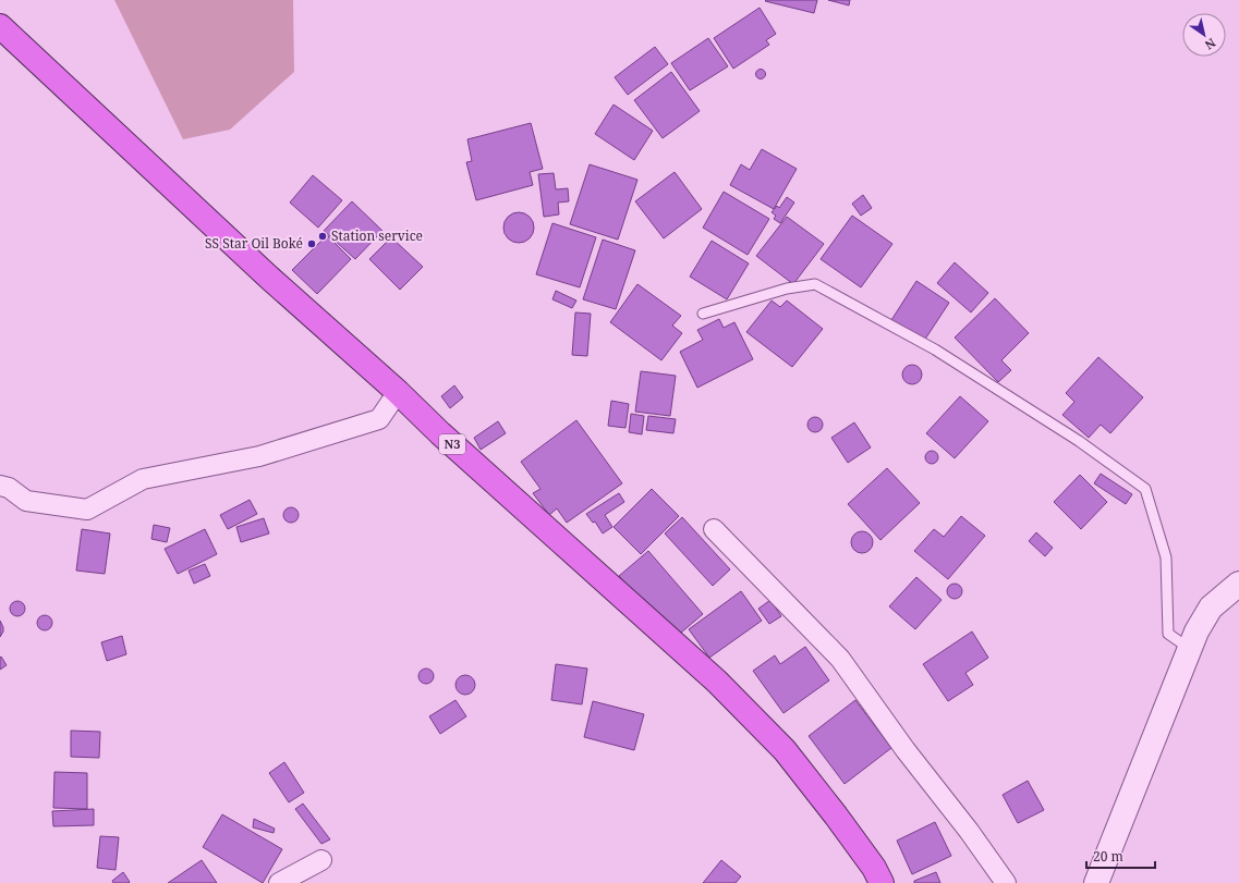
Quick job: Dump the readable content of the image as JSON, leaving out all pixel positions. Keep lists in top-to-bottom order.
{
  "streets": {
    "highway": ["N3"]
  },
  "places": ["Station service", "SS Star Oil Boké"],
  "scale_bar": "20 m",
  "north": "bottom right"
}
